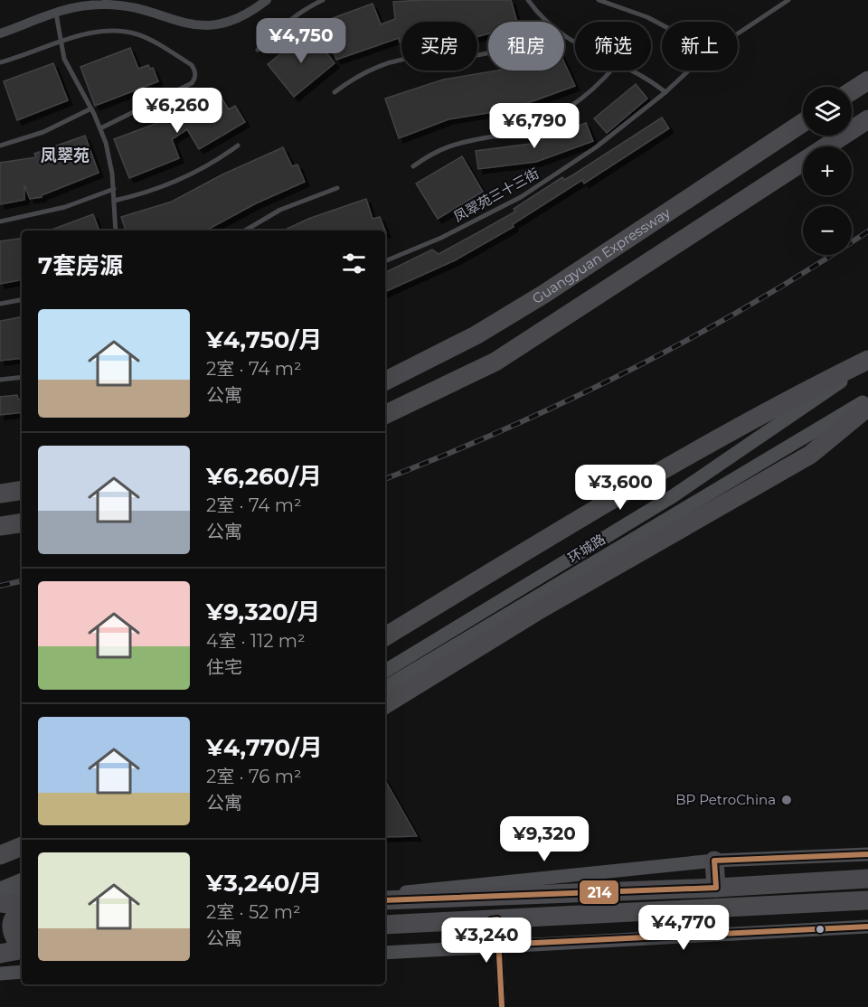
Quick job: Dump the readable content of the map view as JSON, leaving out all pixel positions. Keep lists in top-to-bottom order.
{
  "streets": {
    "highway": ["Guangyuan Expressway"],
    "main road": ["环城路"],
    "lane": ["凤翠苑三十三街"]
  },
  "districts": ["凤翠苑"],
  "places": ["BP PetroChina"],
  "lines": ["transit line 214"],
  "page": {
    "price": [
      "¥4,750",
      "¥6,260",
      "¥6,790",
      "¥3,600",
      "¥9,320",
      "¥4,770",
      "¥3,240"
    ],
    "chip": [
      "买房",
      "租房",
      "筛选",
      "新上"
    ],
    "map_buttons": ["+", "−"],
    "heading": "7套房源",
    "list": [
      {
        "name": "¥4,750/月",
        "note": "2室 · 74 m² · 公寓"
      },
      {
        "name": "¥6,260/月",
        "note": "2室 · 74 m² · 公寓"
      },
      {
        "name": "¥9,320/月",
        "note": "4室 · 112 m² · 住宅"
      },
      {
        "name": "¥4,770/月",
        "note": "2室 · 76 m² · 公寓"
      },
      {
        "name": "¥3,240/月",
        "note": "2室 · 52 m² · 公寓"
      }
    ]
  }
}
